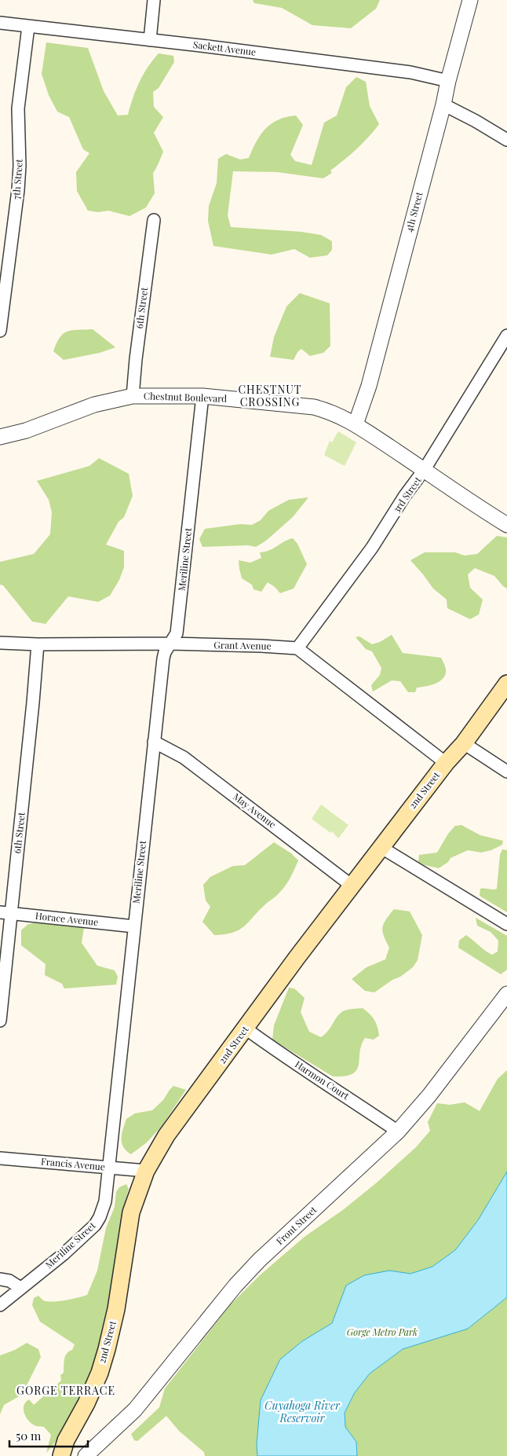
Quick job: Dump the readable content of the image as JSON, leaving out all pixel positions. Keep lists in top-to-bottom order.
{
  "streets": {
    "main road": ["2nd Street"],
    "street": [
      "Sackett Avenue",
      "7th Street",
      "4th Street",
      "6th Street",
      "Chestnut Boulevard",
      "3rd Street",
      "Meriline Street",
      "Grant Avenue",
      "May Avenue",
      "Horace Avenue",
      "Harmon Court",
      "Francis Avenue",
      "Front Street"
    ]
  },
  "crossings": [
    ["Sackett Avenue", "7th Street"],
    ["Sackett Avenue", "4th Street"],
    ["4th Street", "Chestnut Boulevard"],
    ["6th Street", "Chestnut Boulevard"],
    ["6th Street", "Grant Avenue"],
    ["6th Street", "Horace Avenue"],
    ["Chestnut Boulevard", "3rd Street"],
    ["Chestnut Boulevard", "Meriline Street"],
    ["3rd Street", "Grant Avenue"],
    ["Meriline Street", "Grant Avenue"],
    ["Meriline Street", "May Avenue"],
    ["Meriline Street", "Horace Avenue"],
    ["Meriline Street", "Francis Avenue"],
    ["2nd Street", "May Avenue"],
    ["2nd Street", "Harmon Court"],
    ["2nd Street", "Francis Avenue"],
    ["Harmon Court", "Front Street"]
  ],
  "districts": ["CHESTNUT CROSSING", "GORGE TERRACE"],
  "water": ["Cuyahoga River Reservoir"],
  "parks": ["Gorge Metro Park"],
  "scale_bar": "50 m"
}
